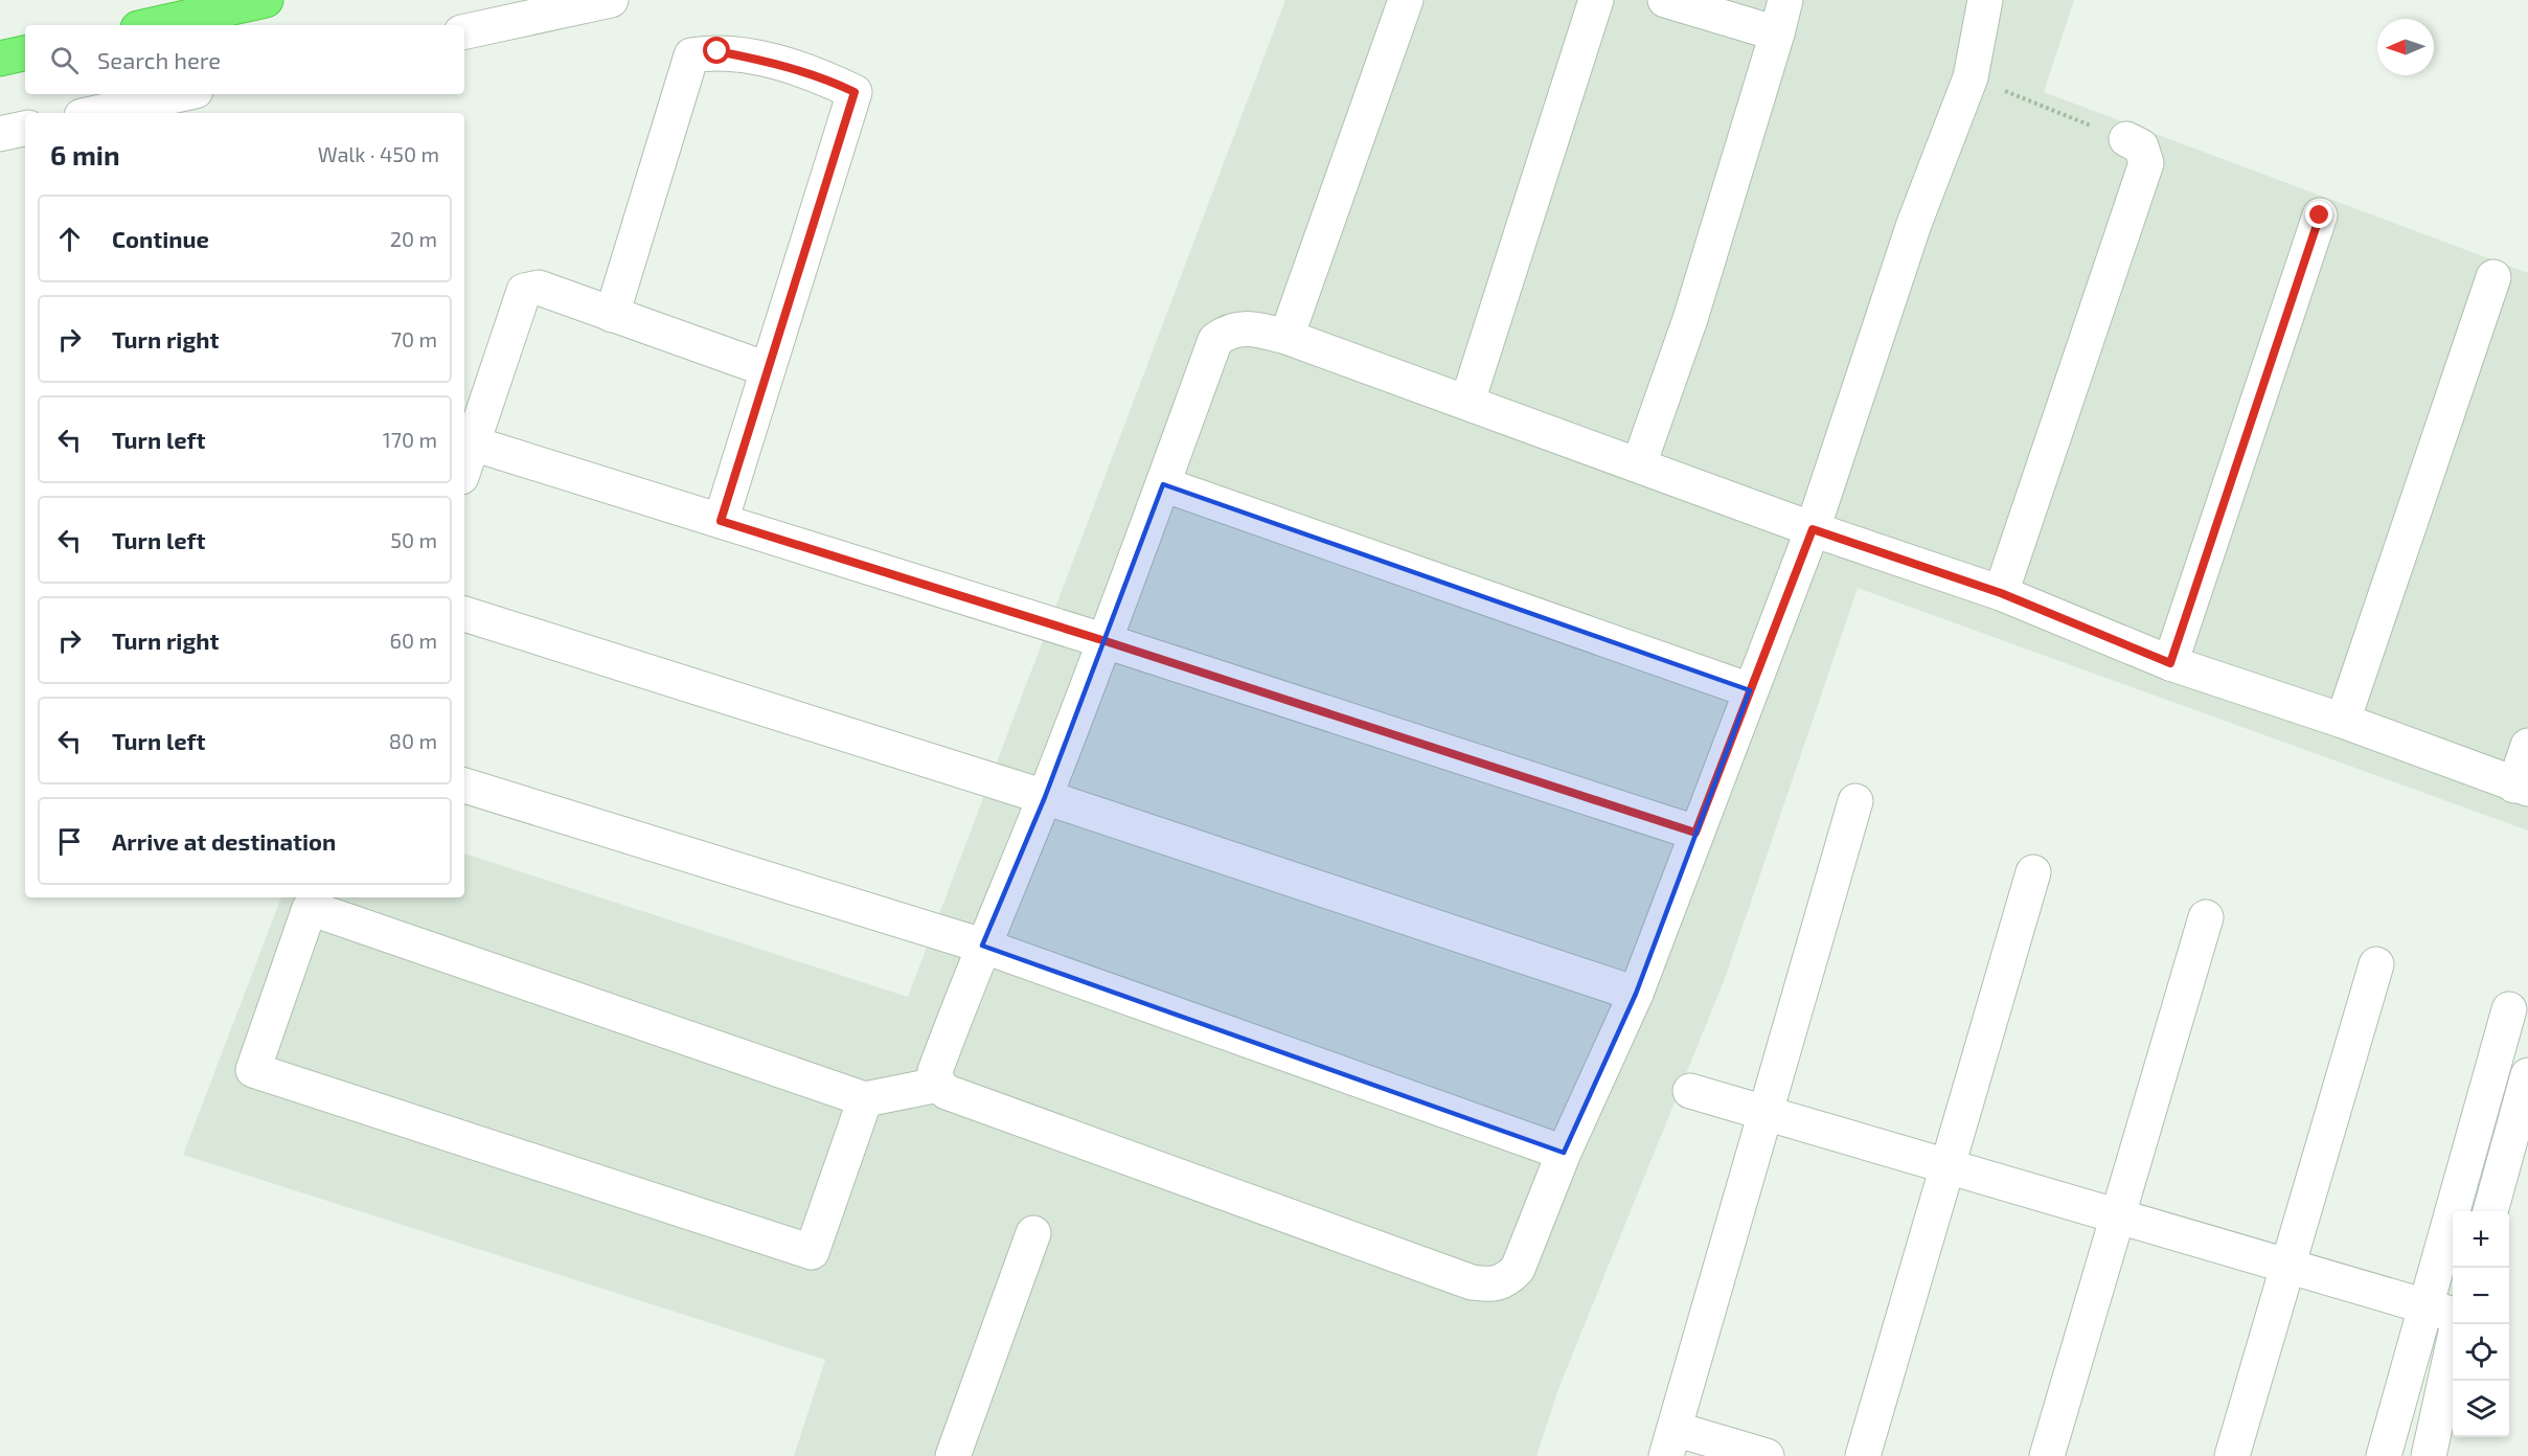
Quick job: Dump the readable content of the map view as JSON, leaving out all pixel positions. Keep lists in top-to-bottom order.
{
  "north": "left",
  "page": {
    "search": "Search here",
    "heading": ["6 min", "Walk · 450 m"],
    "list": [
      ["Continue", "20 m"],
      ["Turn right", "70 m"],
      ["Turn left", "170 m"],
      ["Turn left", "50 m"],
      ["Turn right", "60 m"],
      ["Turn left", "80 m"],
      "Arrive at destination"
    ],
    "map_buttons": ["+", "−"]
  }
}
